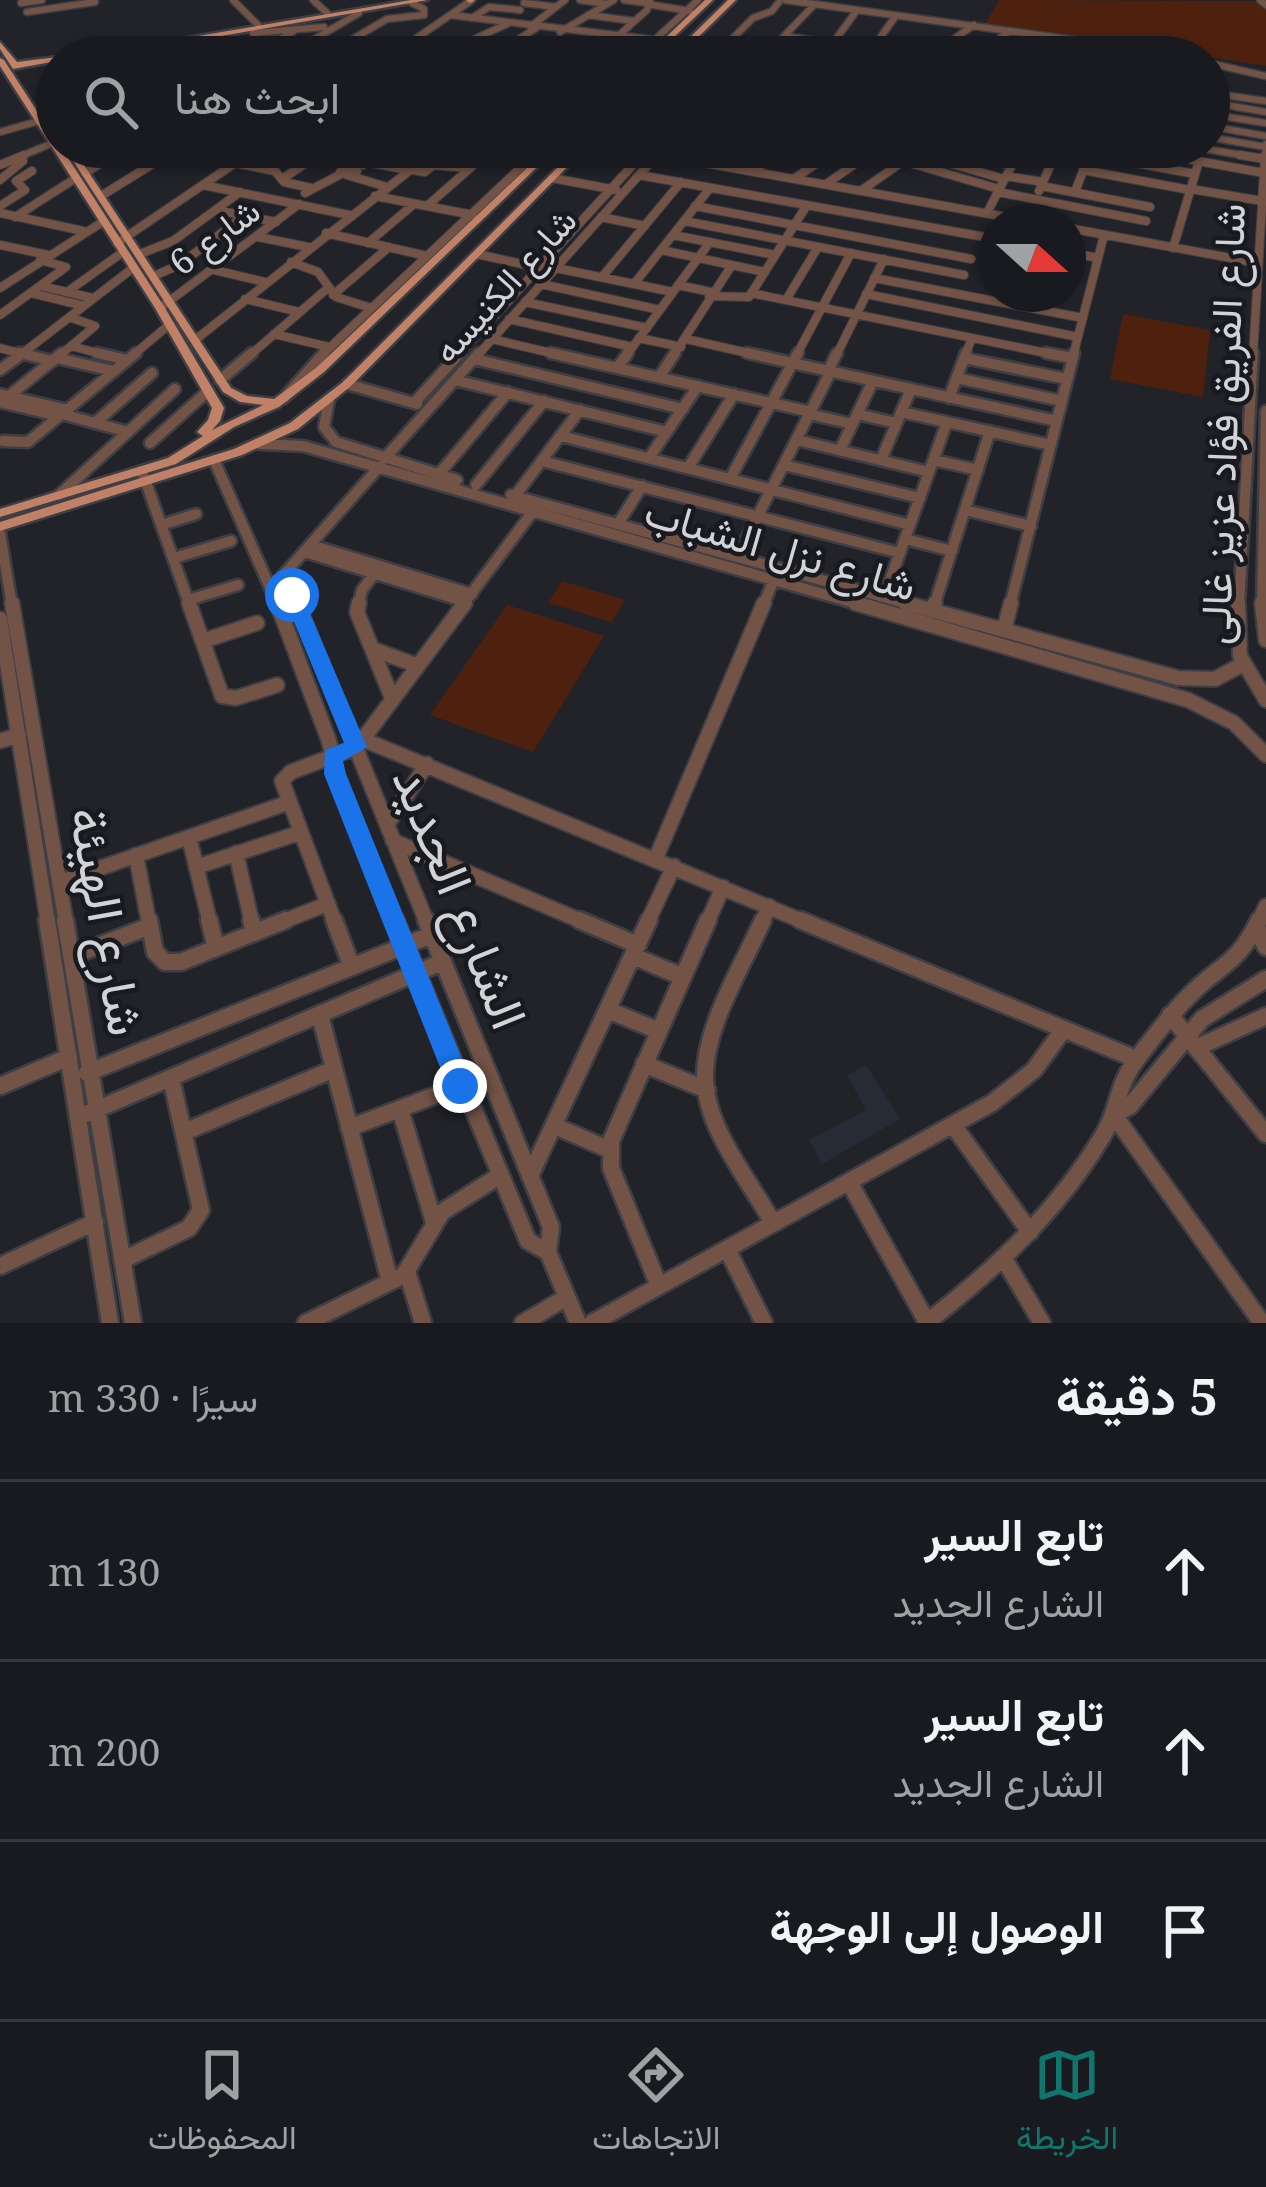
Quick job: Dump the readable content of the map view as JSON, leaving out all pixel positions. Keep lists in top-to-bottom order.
{
  "streets": {
    "street": [
      "شارع 6",
      "شارع الكنيسه",
      "شارع الفريق فؤاد عزيز غالى",
      "شارع نزل الشباب",
      "الشارع الجديد",
      "شارع الهيئة"
    ]
  },
  "crossings": [
    ["شارع الكنيسه", "شارع نزل الشباب"],
    ["شارع الكنيسه", "الشارع الجديد"],
    ["شارع الفريق فؤاد عزيز غالى", "شارع نزل الشباب"]
  ],
  "north": "right",
  "page": {
    "search": "ابحث هنا",
    "heading": ["5 دقيقة", "سيرًا · 330 m"],
    "list": [
      ["تابع السير", "الشارع الجديد", "130 m"],
      ["تابع السير", "الشارع الجديد", "200 m"],
      "الوصول إلى الوجهة"
    ],
    "nav": ["الخريطة", "الاتجاهات", "المحفوظات"]
  }
}
